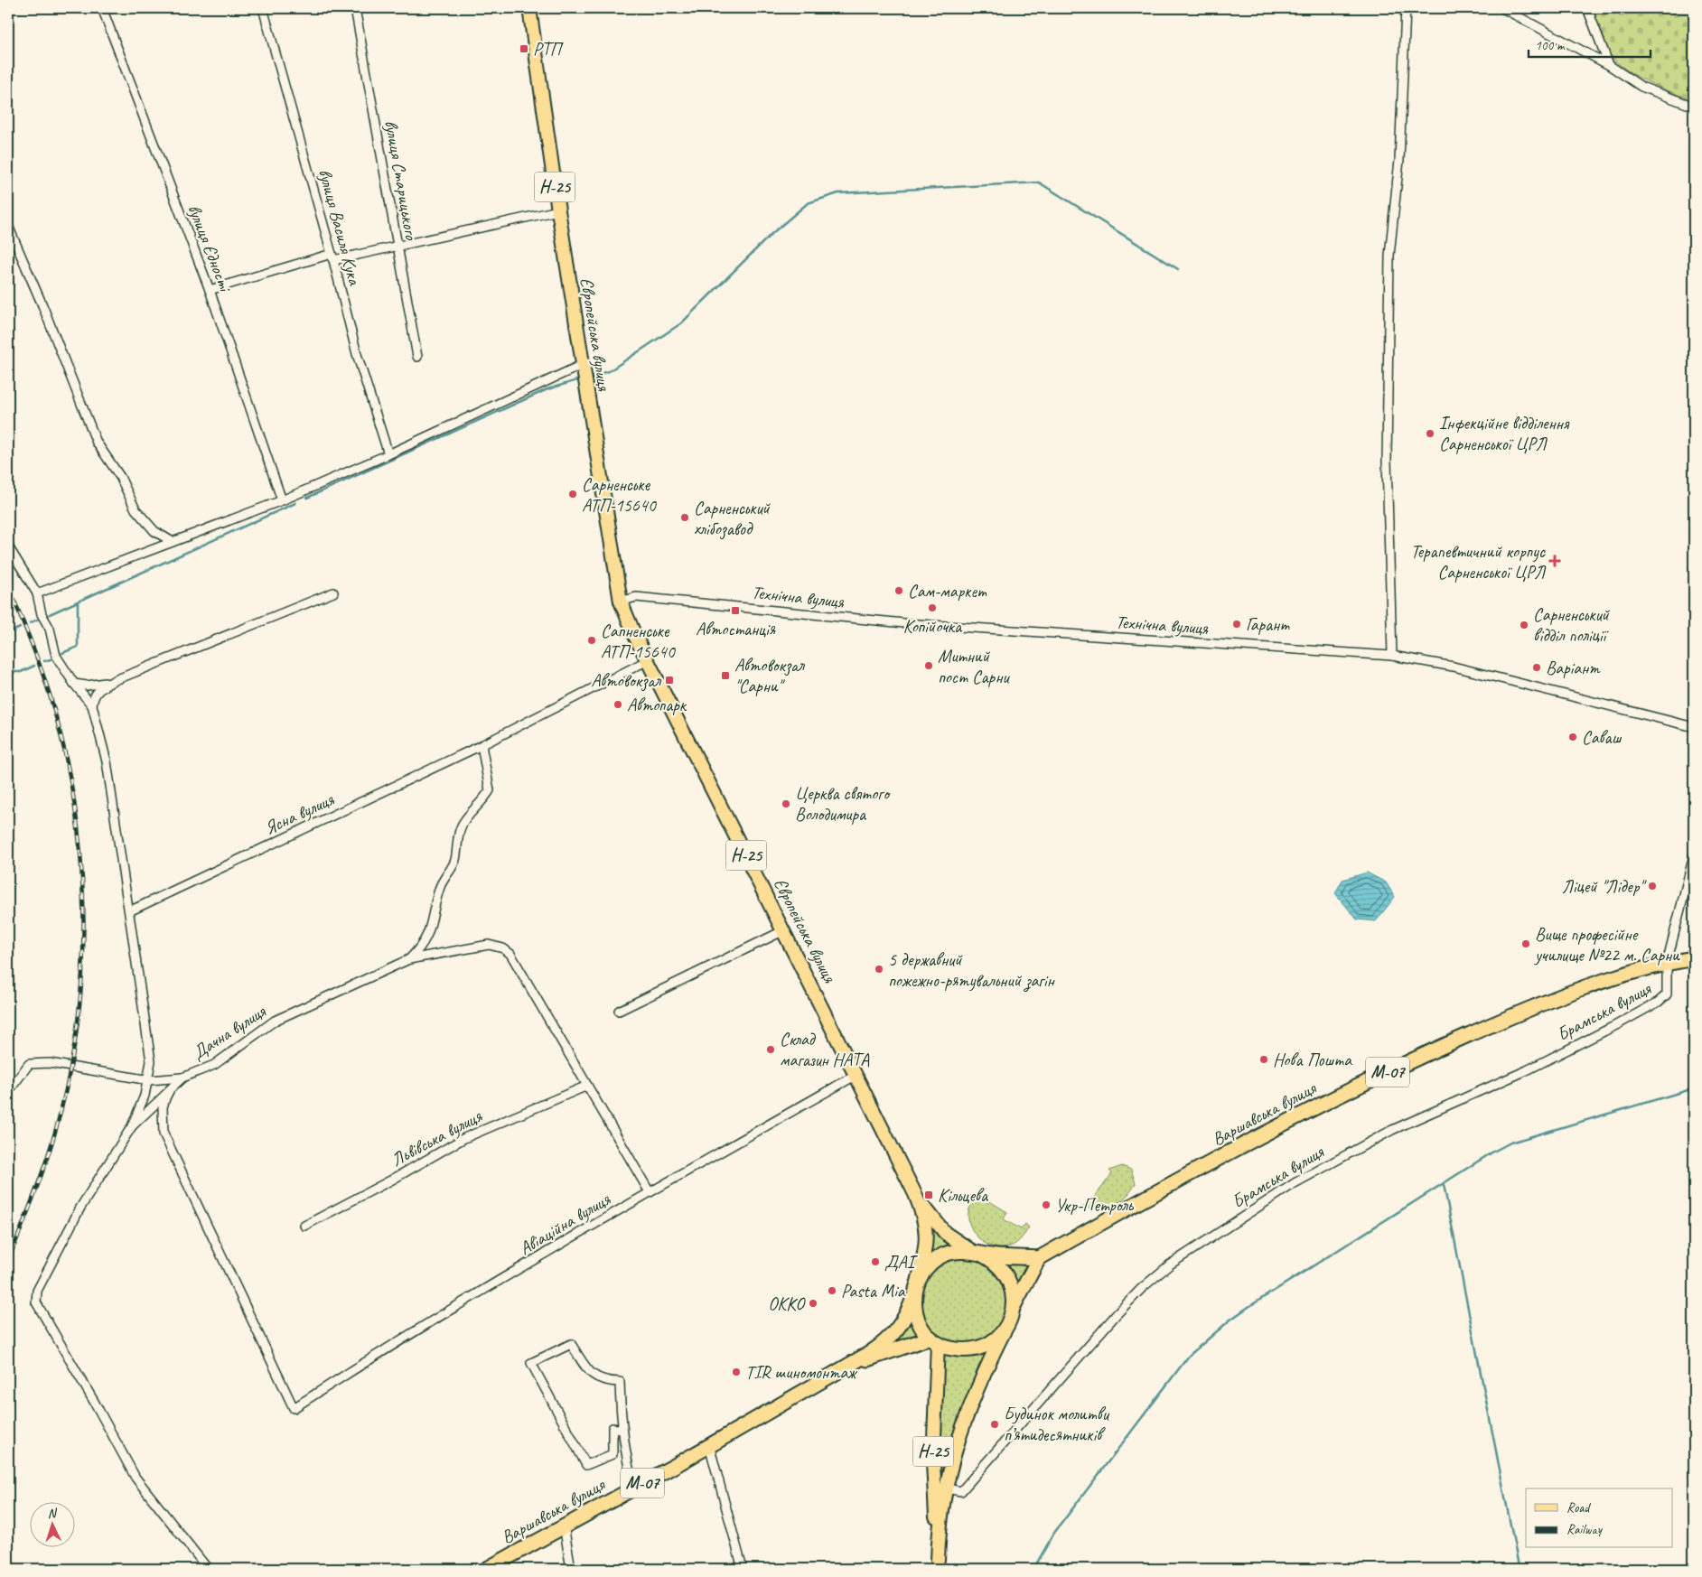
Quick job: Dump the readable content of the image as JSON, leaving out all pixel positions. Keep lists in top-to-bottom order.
{
  "streets": {
    "highway": ["Н-25", "М-07", "Варшавська вулиця"],
    "main road": ["Європейська вулиця"],
    "street": [
      "вулиця Старицького",
      "вулиця Василя Кука",
      "вулиця Єдності",
      "Технічна вулиця",
      "Ясна вулиця",
      "Брамська вулиця",
      "Дачна вулиця",
      "Львівська вулиця",
      "Авіаційна вулиця"
    ]
  },
  "crossings": [
    ["Н-25", "Європейська вулиця"],
    ["Н-25", "Брамська вулиця"],
    ["Н-25", "М-07"],
    ["Європейська вулиця", "Технічна вулиця"],
    ["Європейська вулиця", "М-07"],
    ["Європейська вулиця", "Авіаційна вулиця"],
    ["Ясна вулиця", "Дачна вулиця"],
    ["Брамська вулиця", "Варшавська вулиця"],
    ["Дачна вулиця", "Авіаційна вулиця"],
    ["М-07", "Варшавська вулиця"]
  ],
  "places": {
    "transit": [
      "РТП",
      "Автостанція",
      "Автовокзал \"Сарни\"",
      "Автовокзал",
      "Кільцева"
    ],
    "other": [
      "Інфекційне відділення Сарненської ЦРЛ",
      "Сарненське АТП-15640",
      "Сарненський хлібозавод",
      "Сам-маркет",
      "Копійочка",
      "Гарант",
      "Сарненський відділ поліції",
      "Сапненське АТП-15640",
      "Митний пост Сарни",
      "Варіант",
      "Автопарк",
      "Саваш",
      "Церква святого Володимира",
      "Ліцей \"Лідер\"",
      "Вище професійне училище №22 м. Сарни",
      "5 державний пожежно-рятувальний загін",
      "Склад магазин НАТА",
      "Нова Пошта",
      "Укр-Петроль",
      "ДАІ",
      "Pasta Mia",
      "ОККО",
      "TIR шиномонтаж",
      "Будинок молитви п’ятидесятників"
    ],
    "health": ["Терапевтичний корпус Сарненської ЦРЛ"]
  },
  "legend": ["Road", "Railway"],
  "scale_bar": "100 m",
  "north": "top"
}
